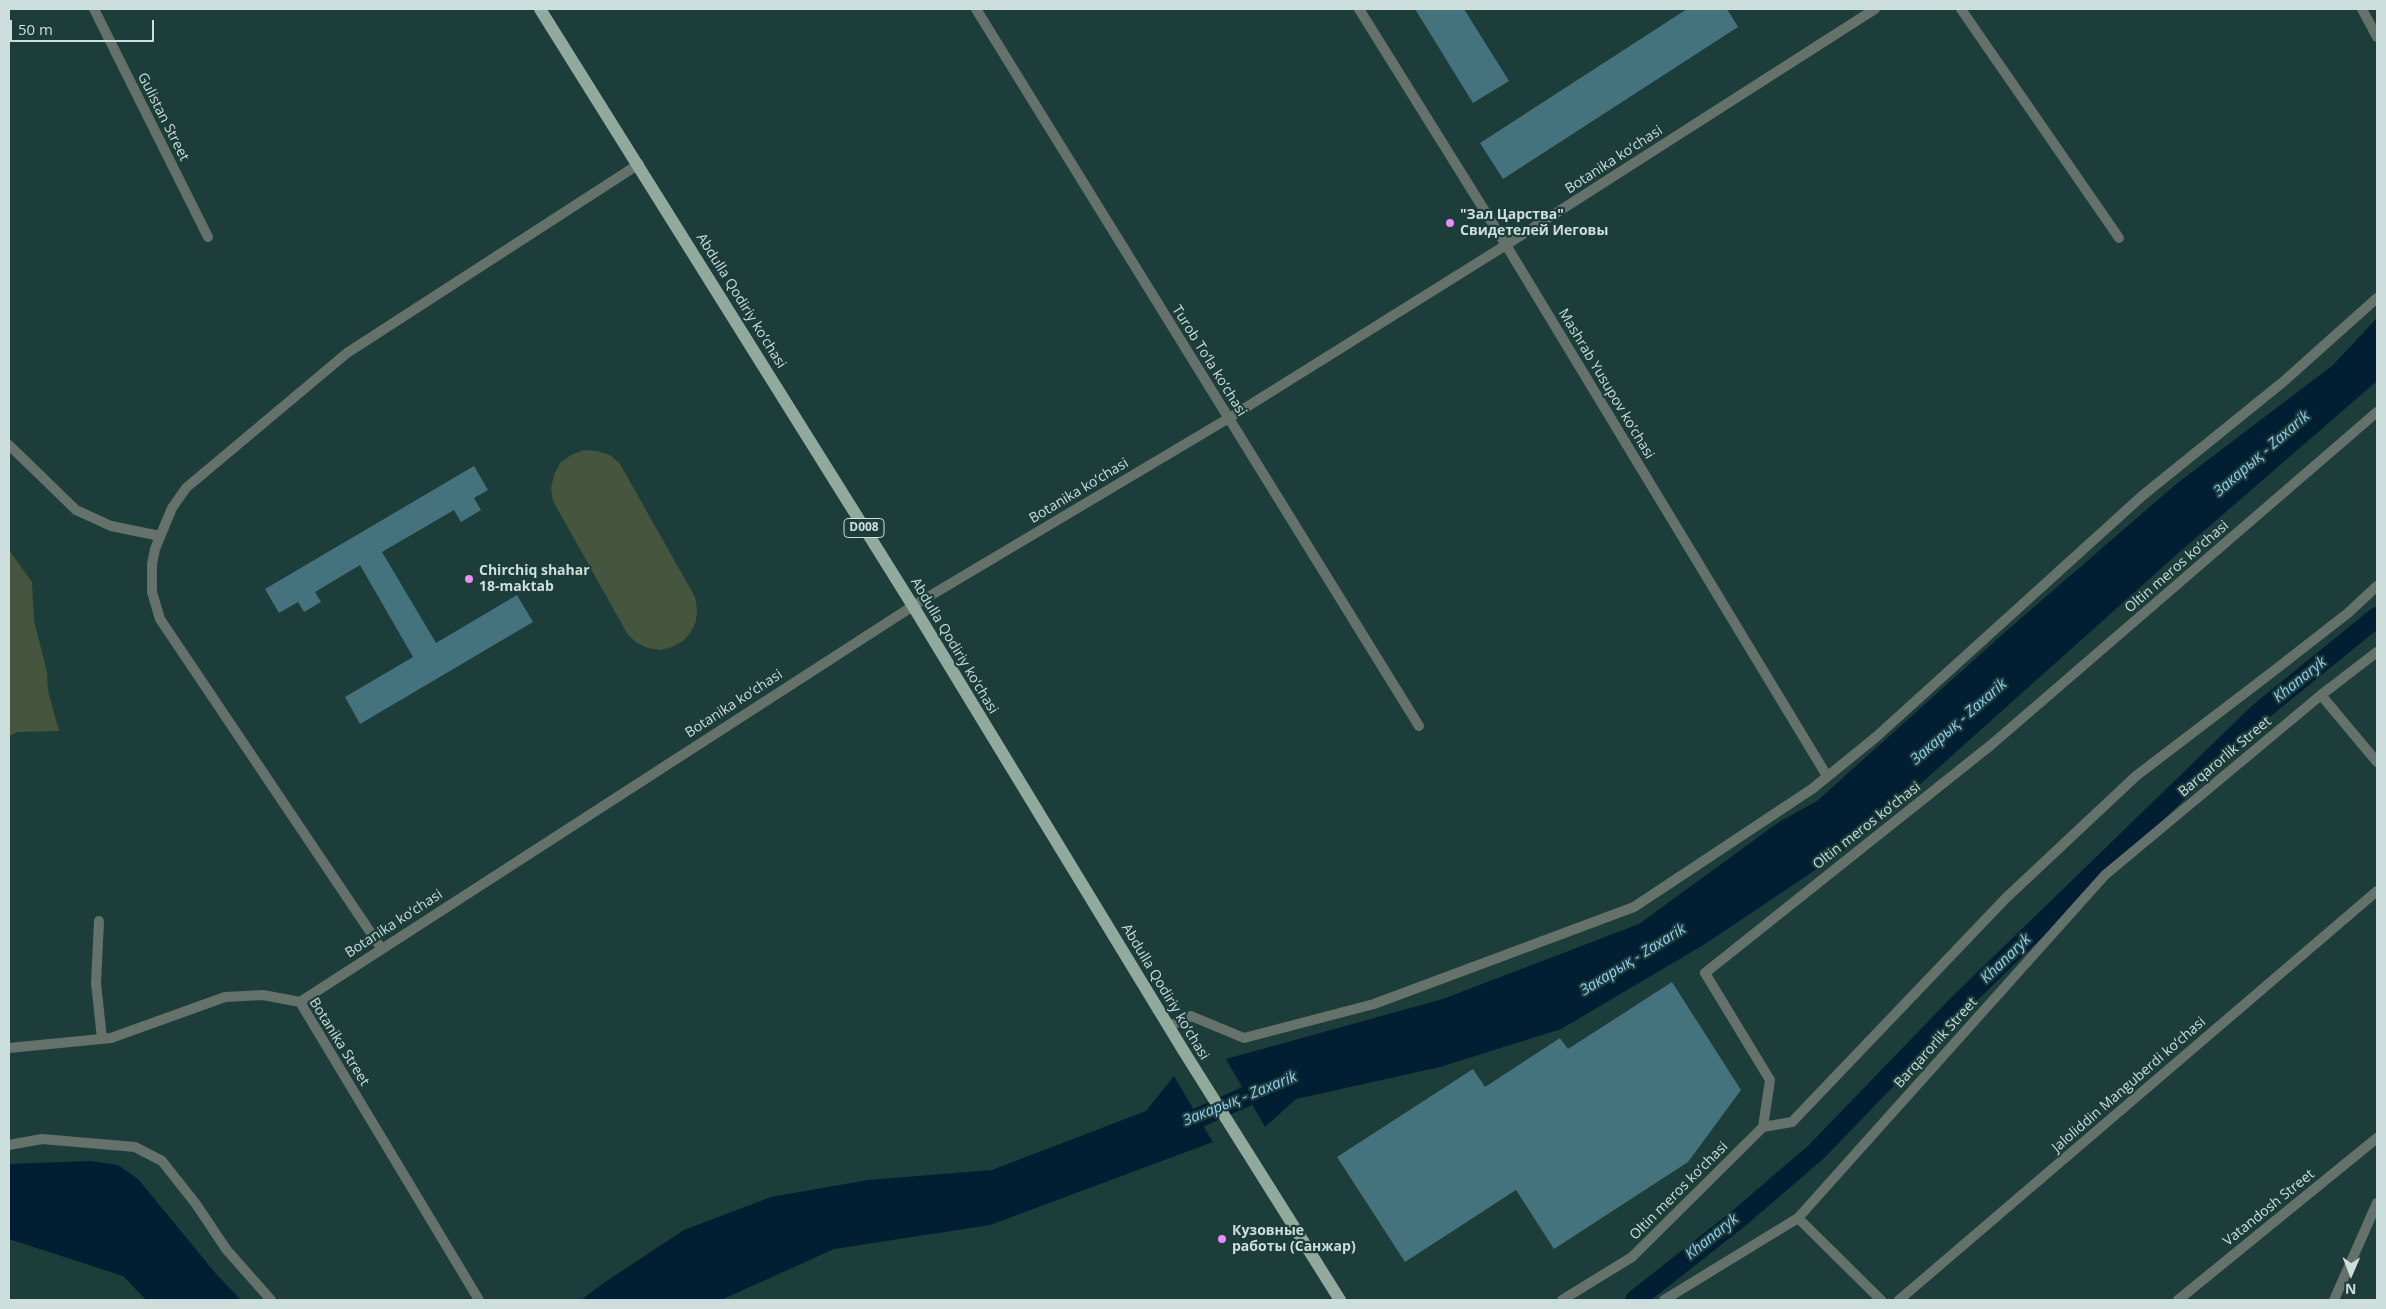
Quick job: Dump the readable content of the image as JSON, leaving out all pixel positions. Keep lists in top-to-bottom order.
{
  "streets": {
    "main road": ["Abdulla Qodiriy ko‘chasi", "D008"],
    "street": [
      "Gulistan Street",
      "Botanika ko‘chasi",
      "Turob To‘la ko‘chasi",
      "Mashrab Yusupov ko‘chasi",
      "Oltin meros ko‘chasi",
      "Barqarorlik Street",
      "Botanika Street",
      "Jaloliddin Manguberdi ko‘chasi",
      "Vatandosh Street"
    ]
  },
  "crossings": [
    ["Botanika ko‘chasi", "Abdulla Qodiriy ko‘chasi"],
    ["Botanika ko‘chasi", "Turob To‘la ko‘chasi"],
    ["Botanika ko‘chasi", "Mashrab Yusupov ko‘chasi"],
    ["Botanika ko‘chasi", "Botanika Street"]
  ],
  "water": ["Закарық - Zaxarik", "Khanaryk"],
  "places": ["\"Зал Царства\" Свидетелей Иеговы", "Chirchiq shahar 18-maktab", "Кузовные работы (Санжар)"],
  "scale_bar": "50 m",
  "north": "bottom"
}
